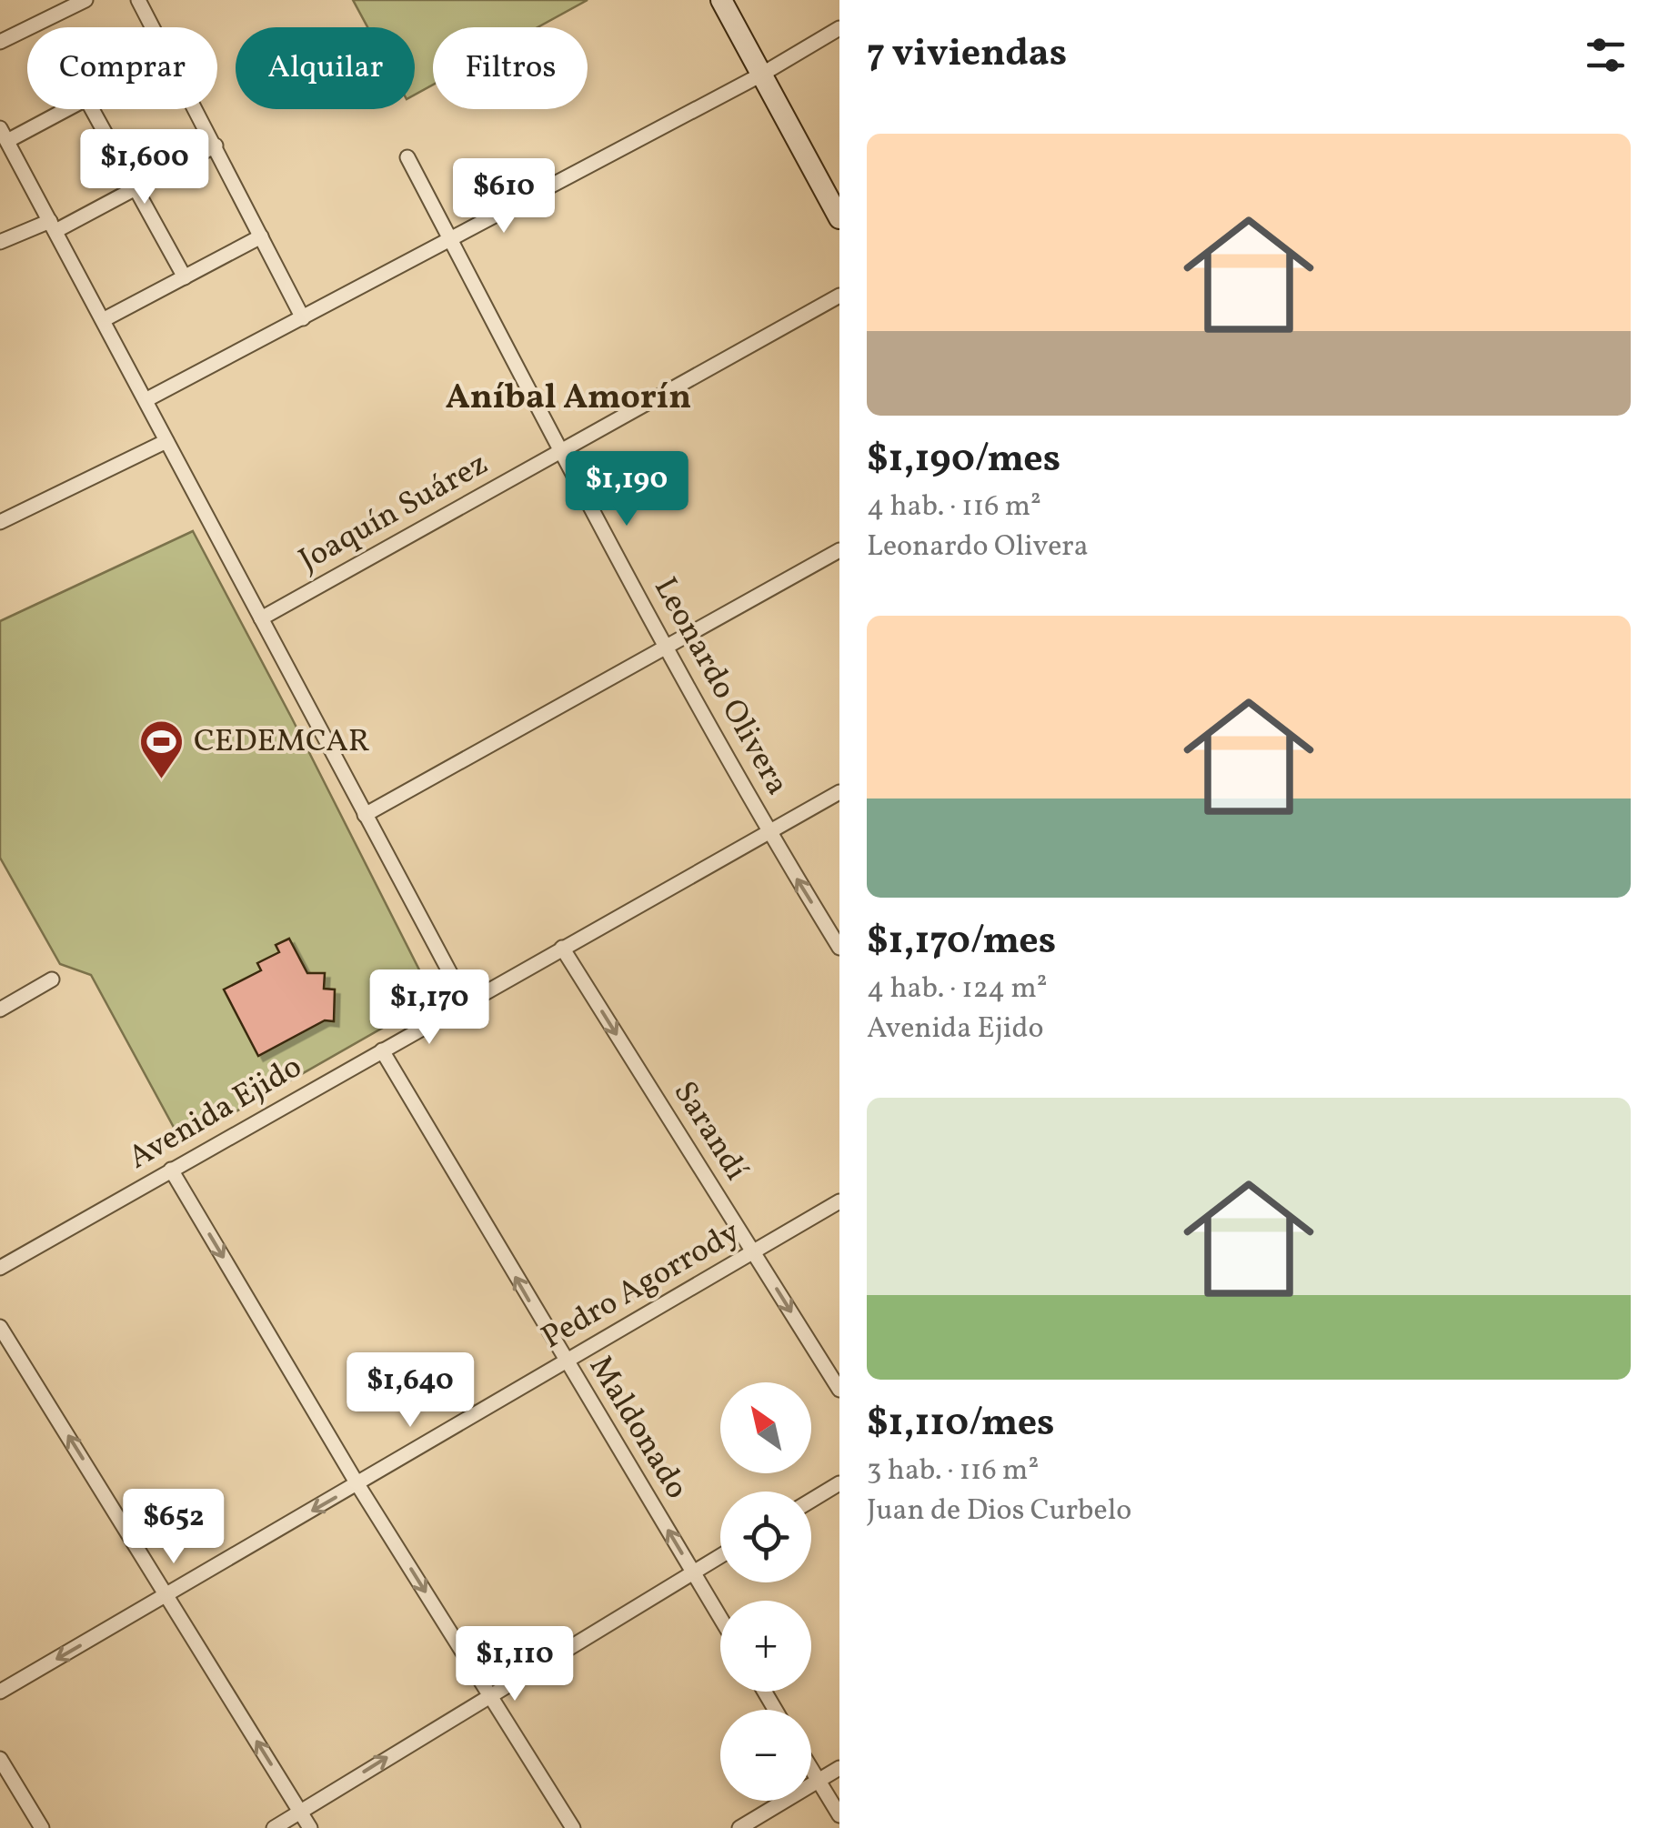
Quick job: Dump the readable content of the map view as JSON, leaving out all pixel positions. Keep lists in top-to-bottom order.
{
  "streets": {
    "street": [
      "Joaquín Suárez",
      "Leonardo Olivera",
      "Avenida Ejido",
      "Sarandí",
      "Pedro Agorrody",
      "Maldonado"
    ]
  },
  "crossings": [
    ["Joaquín Suárez", "Leonardo Olivera"],
    ["Leonardo Olivera", "Avenida Ejido"],
    ["Avenida Ejido", "Sarandí"],
    ["Avenida Ejido", "Maldonado"],
    ["Sarandí", "Pedro Agorrody"],
    ["Pedro Agorrody", "Maldonado"]
  ],
  "one_way": ["Sarandí", "Pedro Agorrody", "Maldonado"],
  "districts": ["Aníbal Amorín"],
  "places": {
    "sports": ["CEDEMCAR"]
  },
  "north": "top left",
  "page": {
    "heading": "7 viviendas",
    "chip": ["Comprar", "Alquilar", "Filtros"],
    "list": [
      {
        "name": "$1,190/mes",
        "note": "4 hab. · 116 m² · Leonardo Olivera"
      },
      {
        "name": "$1,170/mes",
        "note": "4 hab. · 124 m² · Avenida Ejido"
      },
      {
        "name": "$1,110/mes",
        "note": "3 hab. · 116 m² · Juan de Dios Curbelo"
      }
    ],
    "price": [
      "$1,600",
      "$610",
      "$1,190",
      "$1,170",
      "$1,640",
      "$652",
      "$1,110"
    ],
    "map_buttons": ["+", "−"]
  }
}
